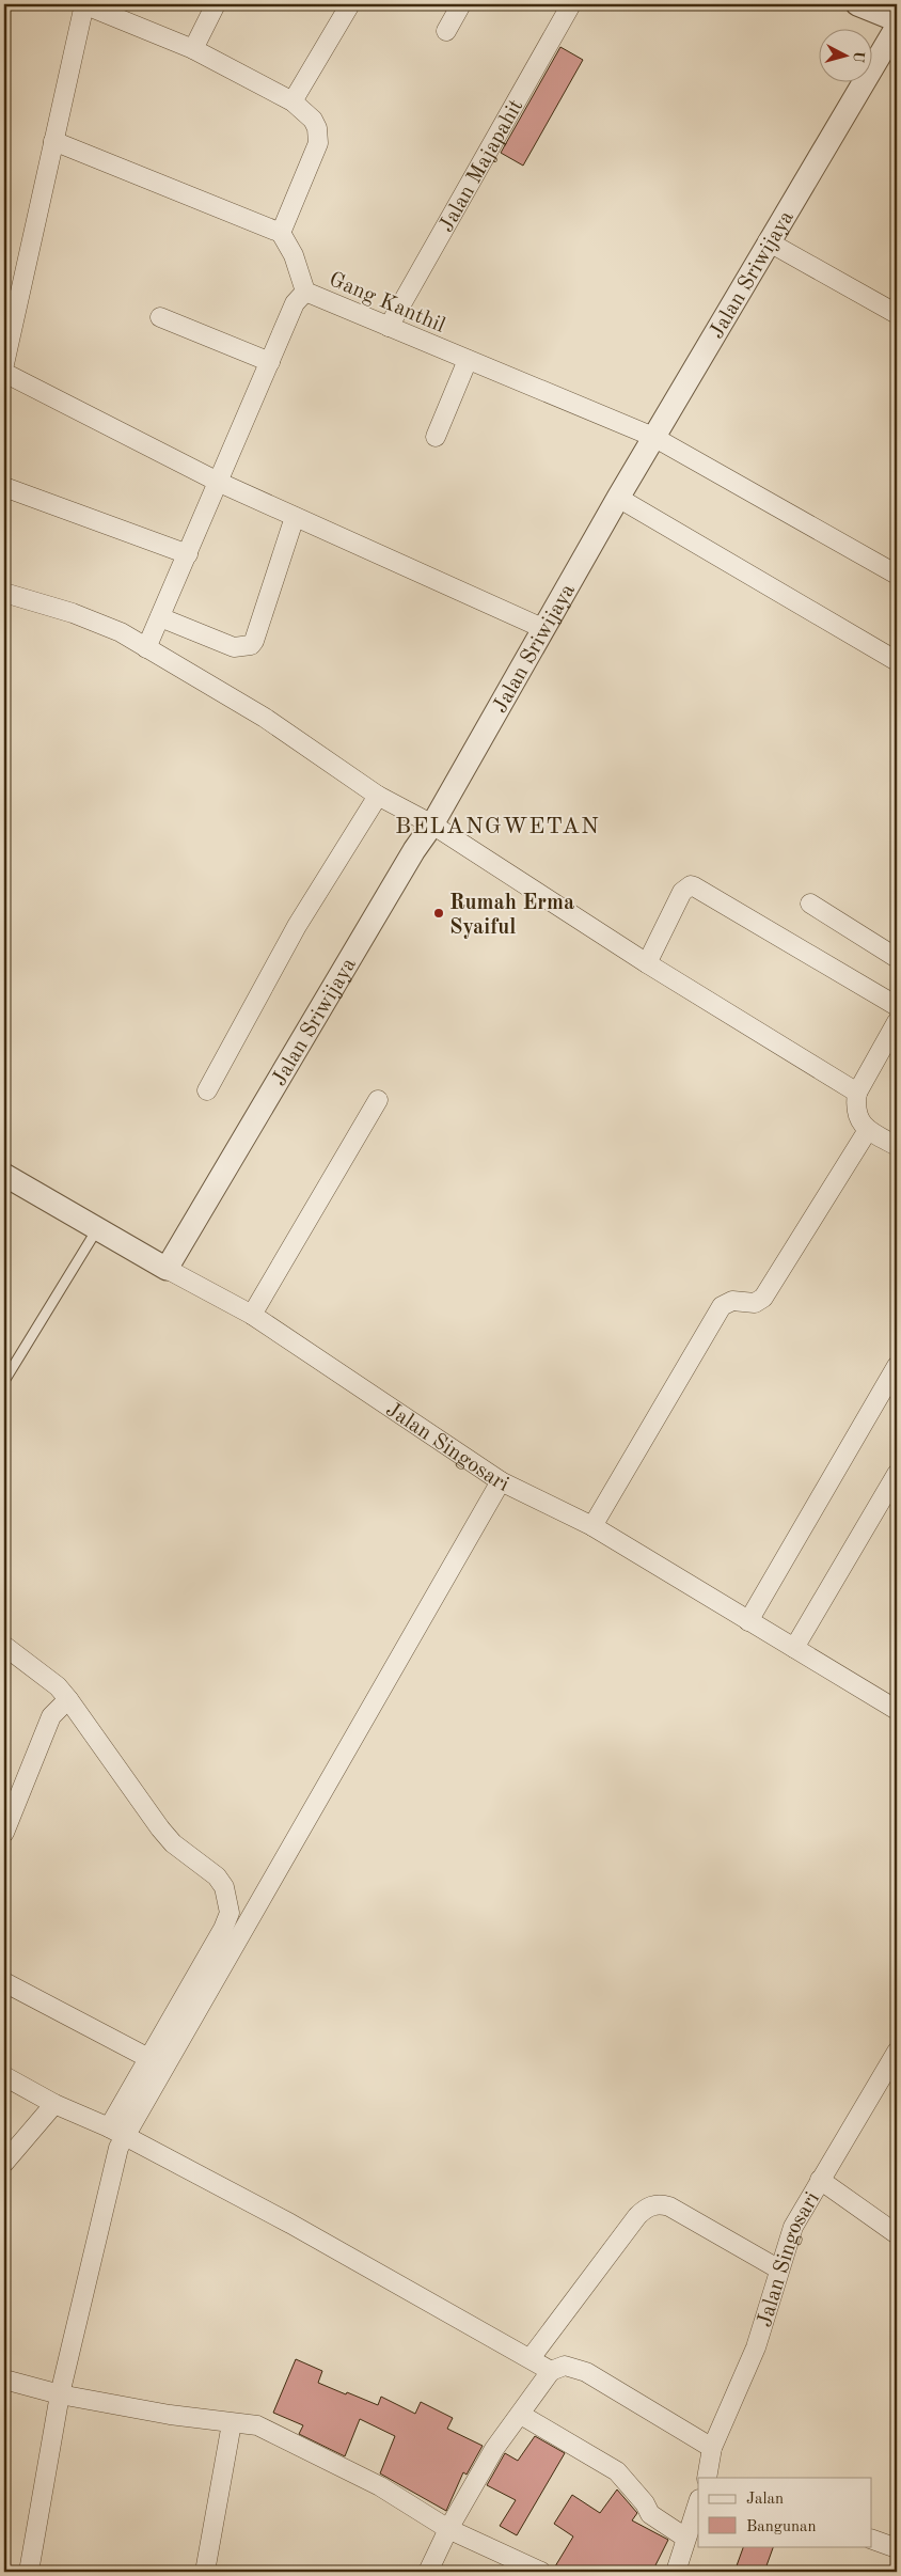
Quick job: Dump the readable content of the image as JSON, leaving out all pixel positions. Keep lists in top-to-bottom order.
{
  "streets": {
    "street": [
      "Jalan Majapahit",
      "Jalan Sriwijaya",
      "Gang Kanthil",
      "Jalan Singosari"
    ]
  },
  "crossings": [
    ["Jalan Majapahit", "Gang Kanthil"],
    ["Jalan Sriwijaya", "Gang Kanthil"],
    ["Jalan Sriwijaya", "Jalan Singosari"]
  ],
  "districts": ["BELANGWETAN"],
  "places": ["Rumah Erma Syaiful"],
  "legend": ["Jalan", "Bangunan"],
  "north": "right"
}
